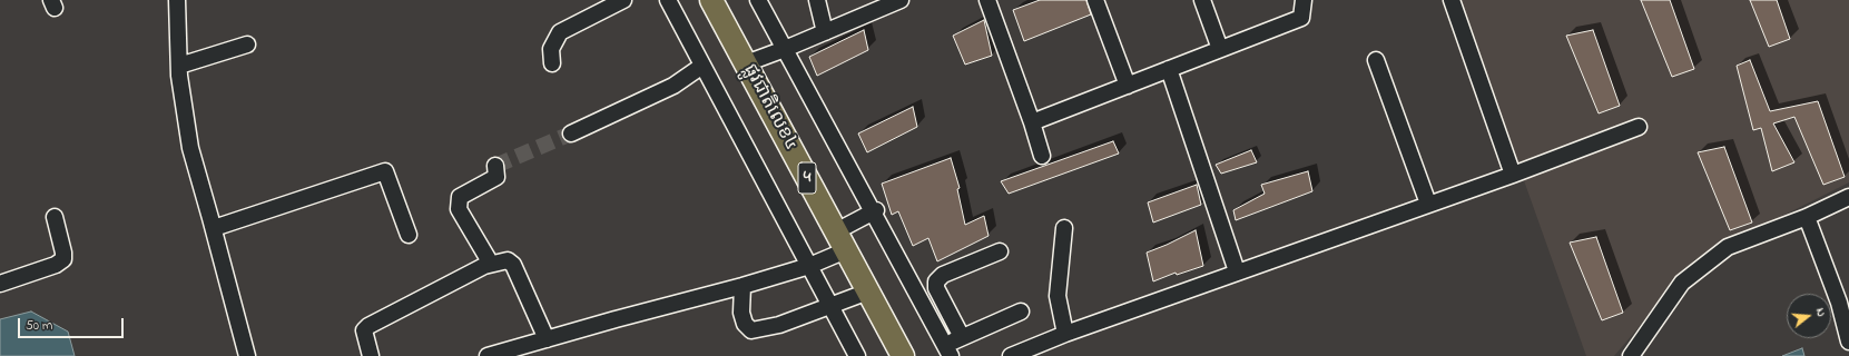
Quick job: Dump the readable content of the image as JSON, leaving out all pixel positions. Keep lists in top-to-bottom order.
{
  "streets": {
    "highway": ["ផ្លូវជាតិលេខ៤", "4"]
  },
  "scale_bar": "50 m",
  "north": "right"
}
